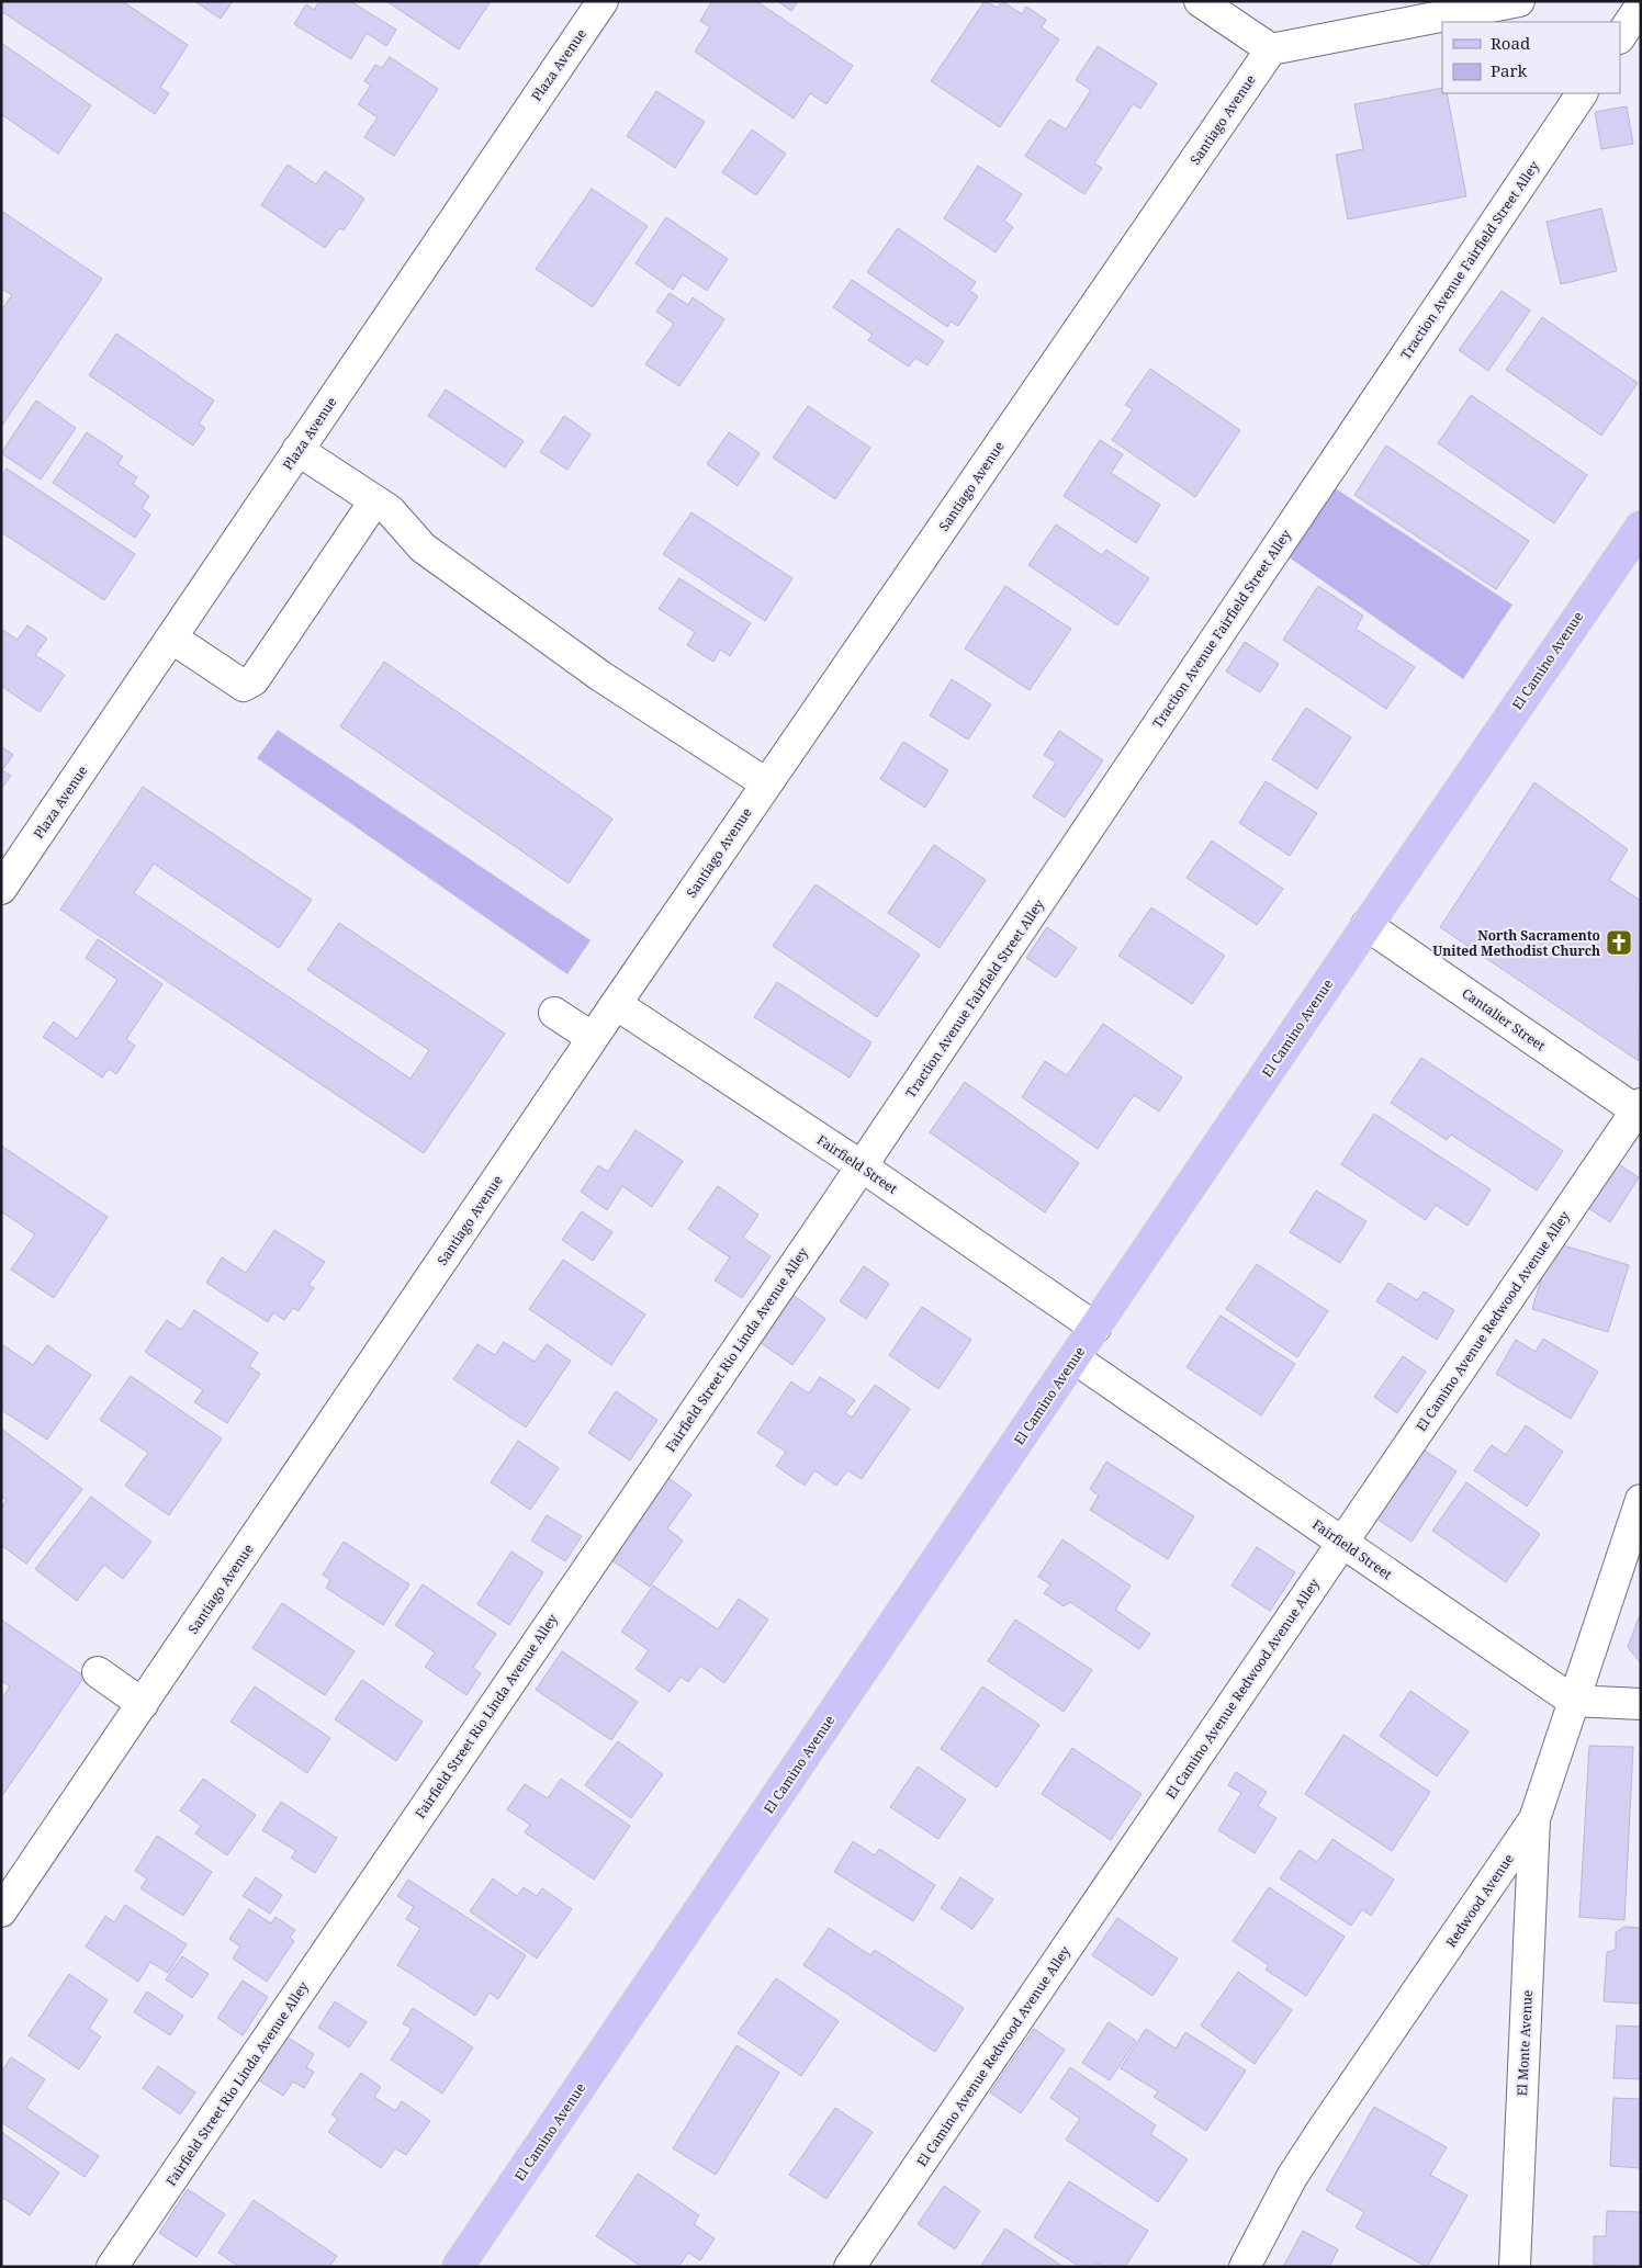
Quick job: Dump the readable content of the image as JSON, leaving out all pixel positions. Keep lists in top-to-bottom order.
{
  "streets": {
    "main road": ["El Camino Avenue"],
    "street": [
      "Plaza Avenue",
      "Santiago Avenue",
      "Traction Avenue Fairfield Street Alley",
      "Cantalier Street",
      "Fairfield Street",
      "El Camino Avenue Redwood Avenue Alley",
      "Fairfield Street Rio Linda Avenue Alley",
      "Redwood Avenue",
      "El Monte Avenue"
    ]
  },
  "crossings": [
    ["Santiago Avenue", "Fairfield Street"],
    ["Traction Avenue Fairfield Street Alley", "Fairfield Street"],
    ["Traction Avenue Fairfield Street Alley", "Fairfield Street Rio Linda Avenue Alley"],
    ["El Camino Avenue", "Cantalier Street"],
    ["El Camino Avenue", "Fairfield Street"],
    ["Cantalier Street", "El Camino Avenue Redwood Avenue Alley"],
    ["Fairfield Street", "El Camino Avenue Redwood Avenue Alley"],
    ["Fairfield Street", "Fairfield Street Rio Linda Avenue Alley"],
    ["Fairfield Street", "Redwood Avenue"],
    ["Redwood Avenue", "El Monte Avenue"]
  ],
  "places": {
    "church": ["North Sacramento United Methodist Church"]
  },
  "legend": ["Road", "Park"]
}
